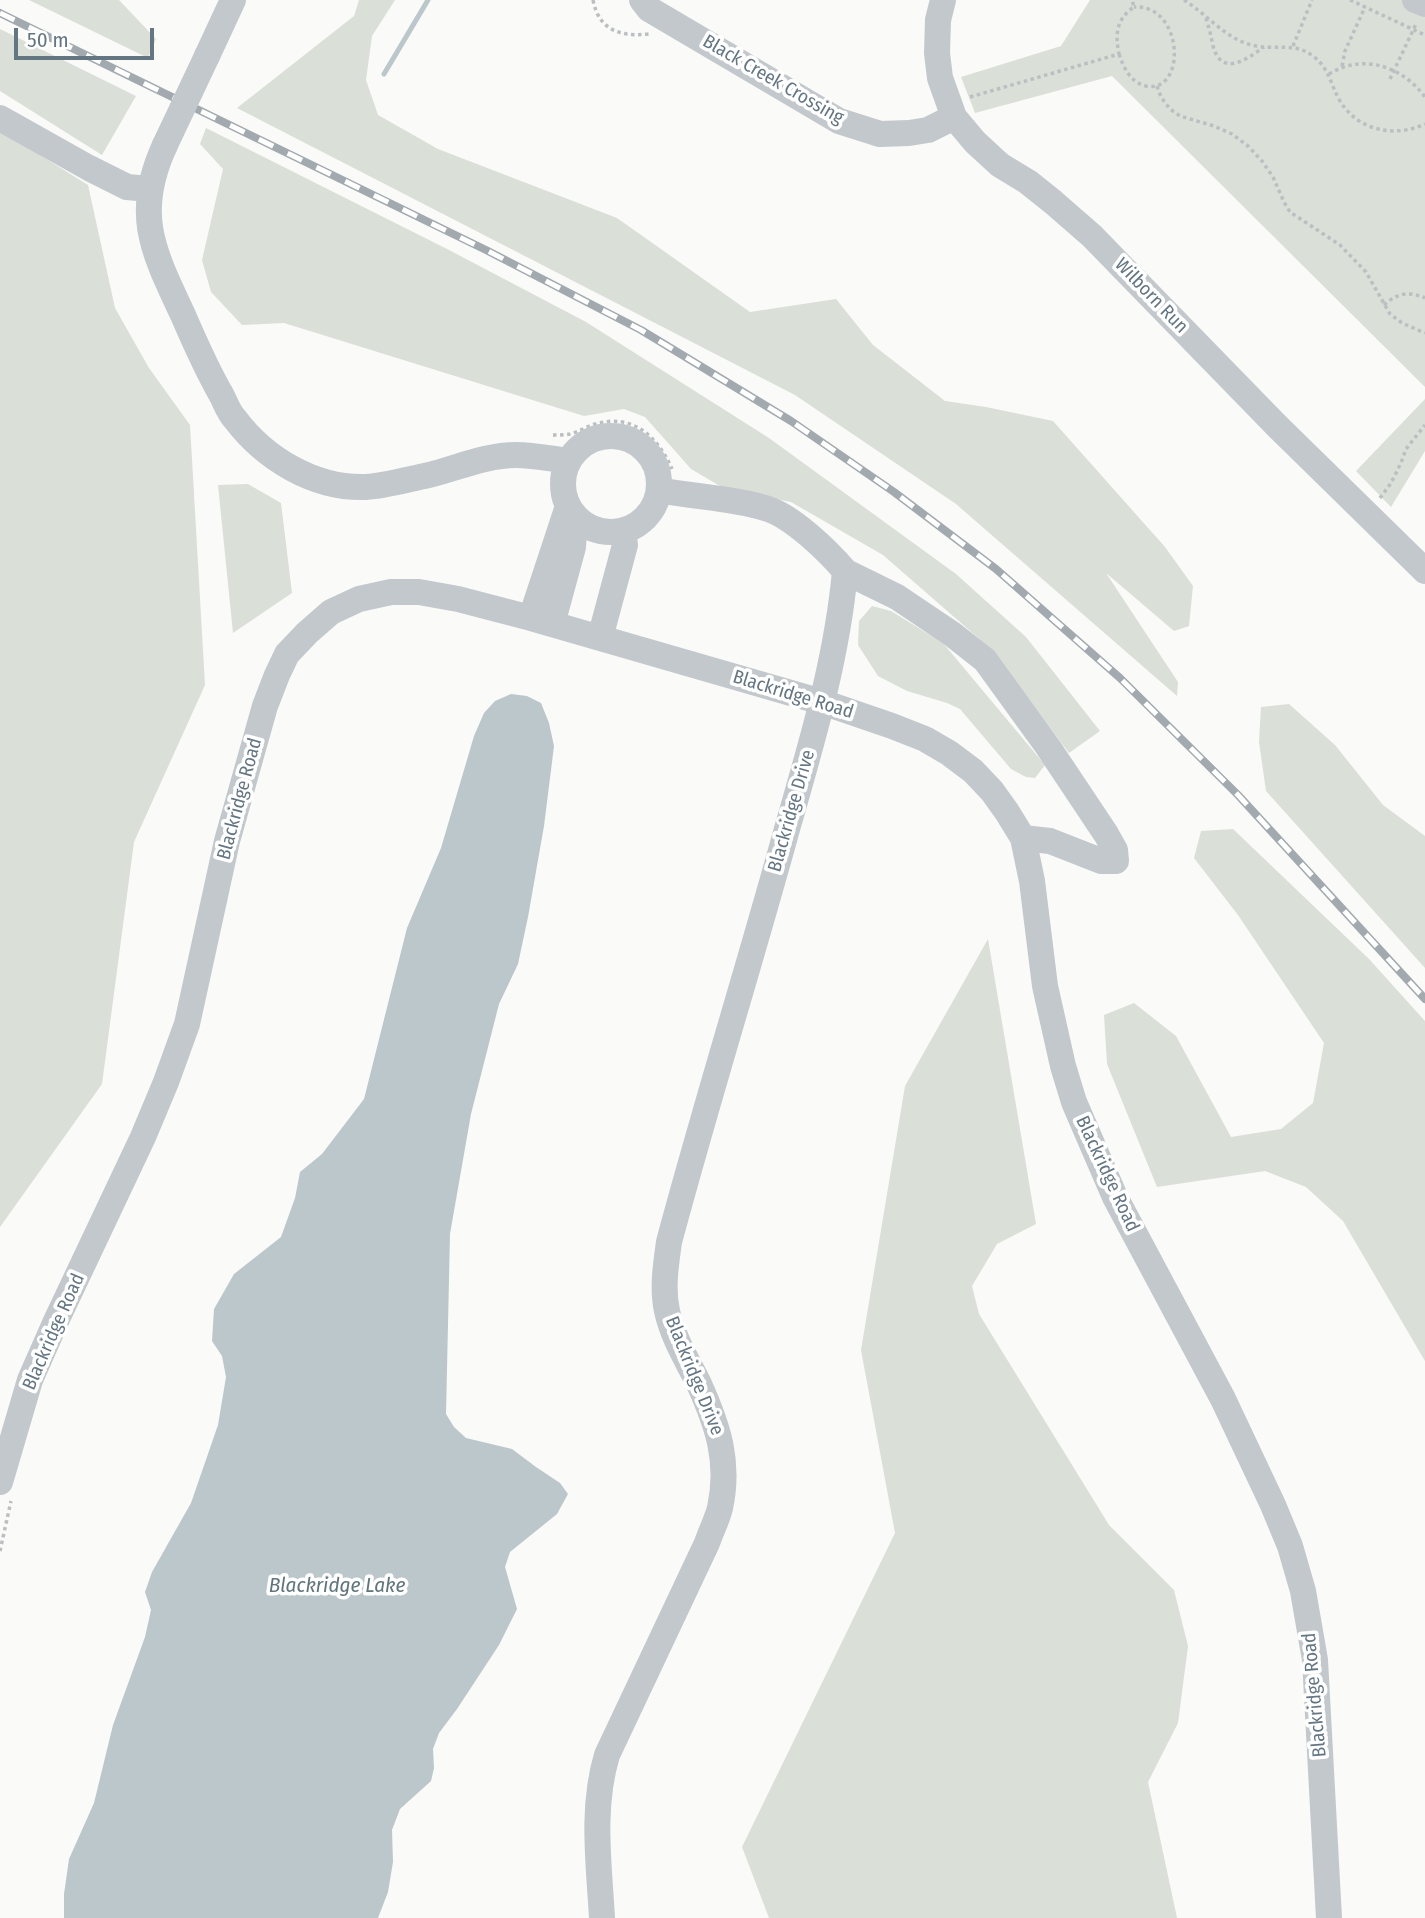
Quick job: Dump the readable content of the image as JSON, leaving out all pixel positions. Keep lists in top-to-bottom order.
{
  "streets": {
    "street": [
      "Black Creek Crossing",
      "Wilborn Run",
      "Blackridge Road",
      "Blackridge Drive"
    ]
  },
  "crossings": [
    ["Black Creek Crossing", "Wilborn Run"],
    ["Blackridge Road", "Blackridge Drive"]
  ],
  "water": ["Blackridge Lake"],
  "scale_bar": "50 m"
}
